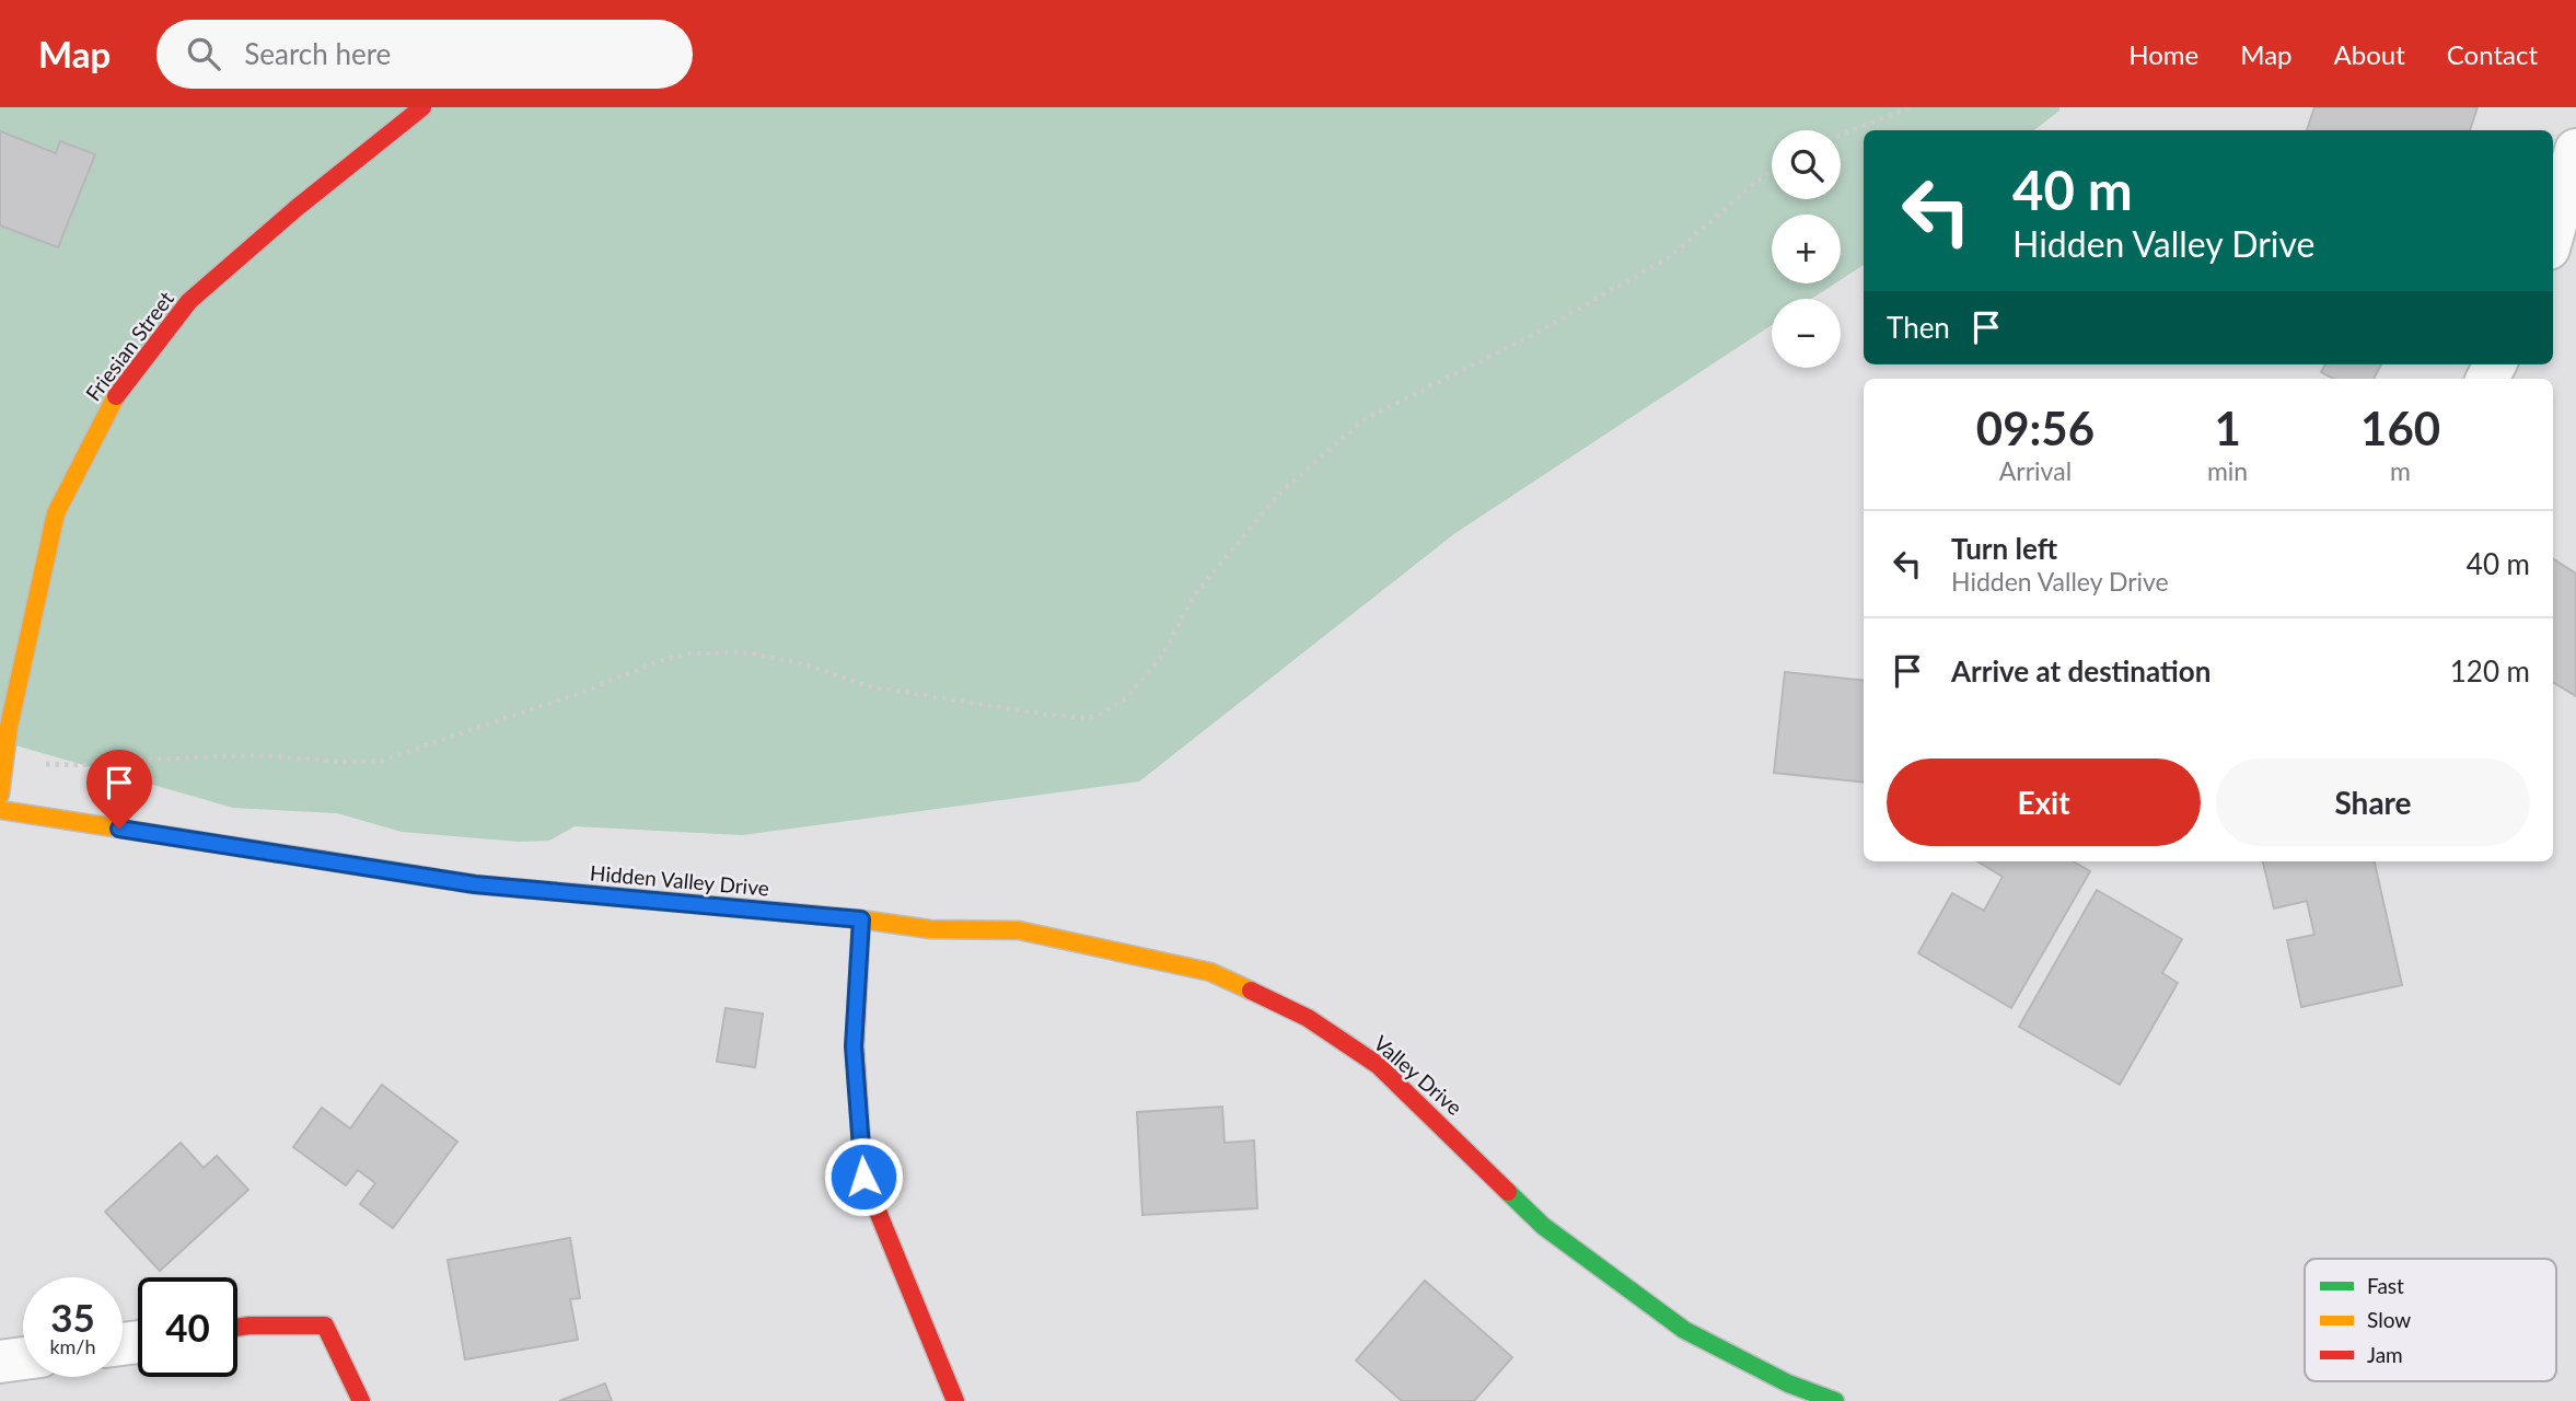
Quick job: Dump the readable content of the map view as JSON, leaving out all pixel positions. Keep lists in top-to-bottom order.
{
  "streets": {
    "street": ["Friesian Street", "Hidden Valley Drive", "Valley Drive"]
  },
  "crossings": [
    ["Hidden Valley Drive", "Valley Drive"]
  ],
  "legend": ["Fast", "Slow", "Jam"],
  "page": {
    "header": "Map",
    "search": "Search here",
    "nav": [
      "Home",
      "Map",
      "About",
      "Contact"
    ],
    "map_buttons": ["+", "−"],
    "turn": ["40 m", "Hidden Valley Drive"],
    "then": "Then",
    "eta": [
      "09:56",
      "Arrival",
      "1",
      "min",
      "160",
      "m"
    ],
    "list": [
      {
        "name": "Turn left",
        "note": "Hidden Valley Drive",
        "value": "40 m"
      },
      {
        "name": "Arrive at destination",
        "value": "120 m"
      }
    ],
    "buttons": ["Exit", "Share"],
    "speed": "35 km/h",
    "limit": "40"
  }
}
